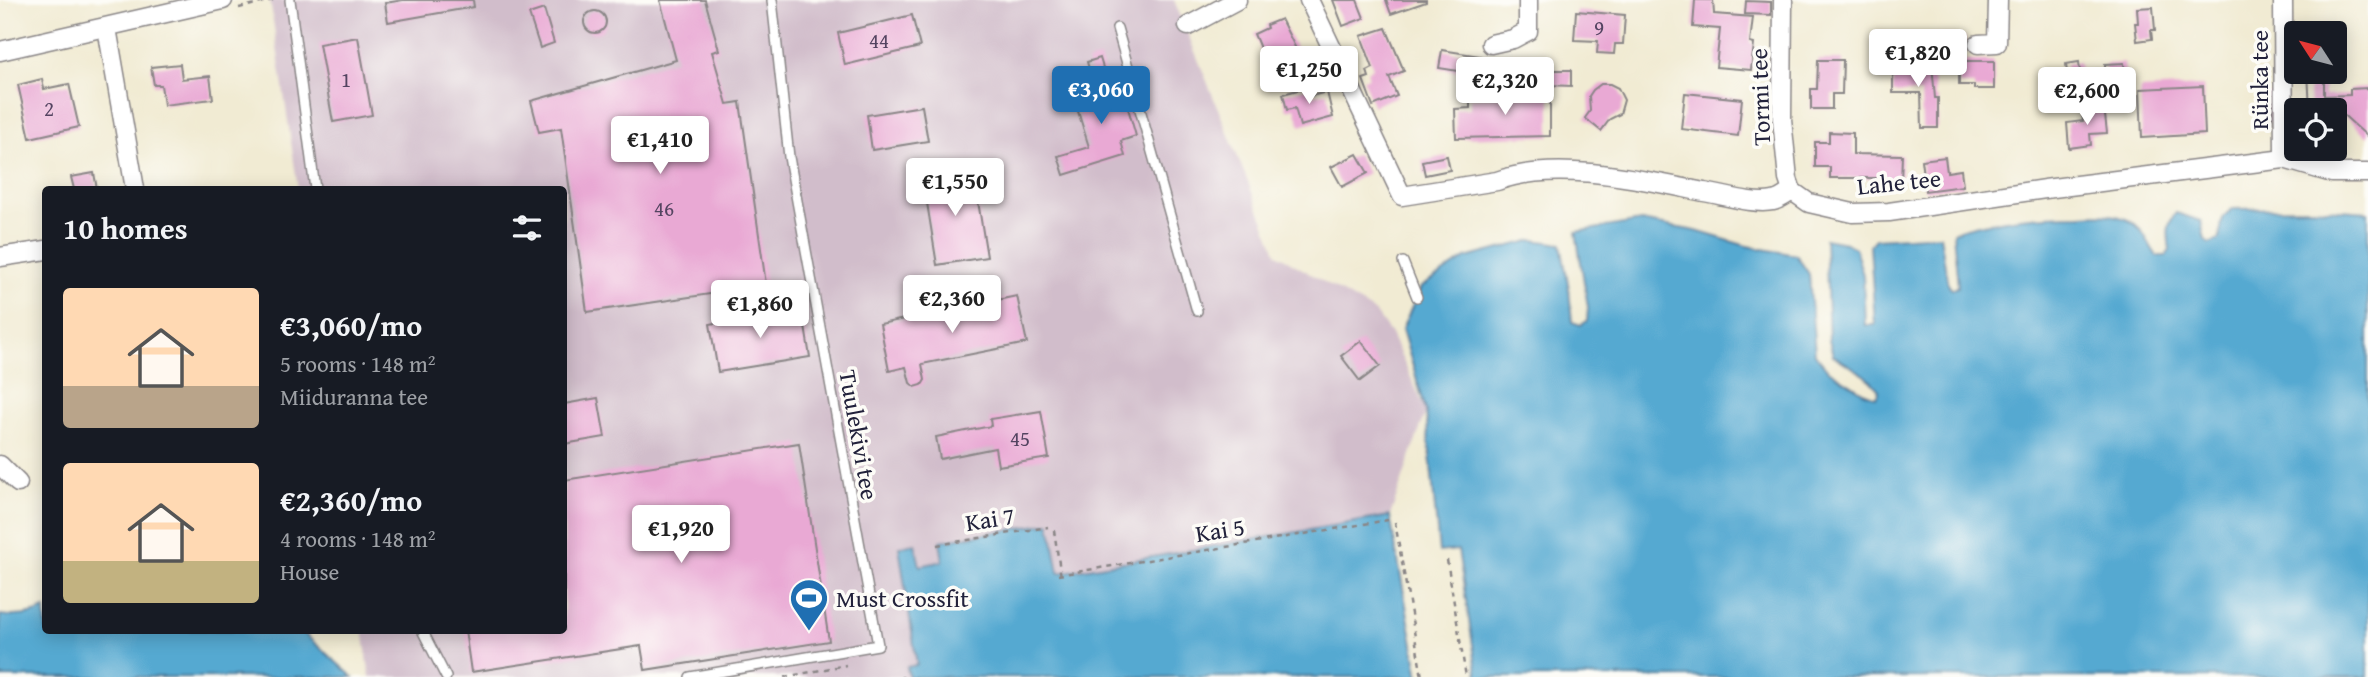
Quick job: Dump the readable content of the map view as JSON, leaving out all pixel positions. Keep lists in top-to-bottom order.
{
  "streets": {
    "street": ["Rünka tee", "Tormi tee", "Lahe tee"],
    "lane": ["Tuulekivi tee"],
    "path": ["Kai 7", "Kai 5"]
  },
  "crossings": [
    ["Rünka tee", "Lahe tee"],
    ["Tormi tee", "Lahe tee"]
  ],
  "places": {
    "sports": ["Must Crossfit"]
  },
  "house_numbers": [
    "9",
    "44",
    "1",
    "2",
    "46",
    "45"
  ],
  "north": "top left",
  "page": {
    "price": [
      "€1,820",
      "€1,250",
      "€2,320",
      "€3,060",
      "€2,600",
      "€1,410",
      "€1,550",
      "€2,360",
      "€1,860",
      "€1,920"
    ],
    "heading": "10 homes",
    "list": [
      {
        "name": "€3,060/mo",
        "note": "5 rooms · 148 m² · Miiduranna tee"
      },
      {
        "name": "€2,360/mo",
        "note": "4 rooms · 148 m² · House"
      }
    ]
  }
}
